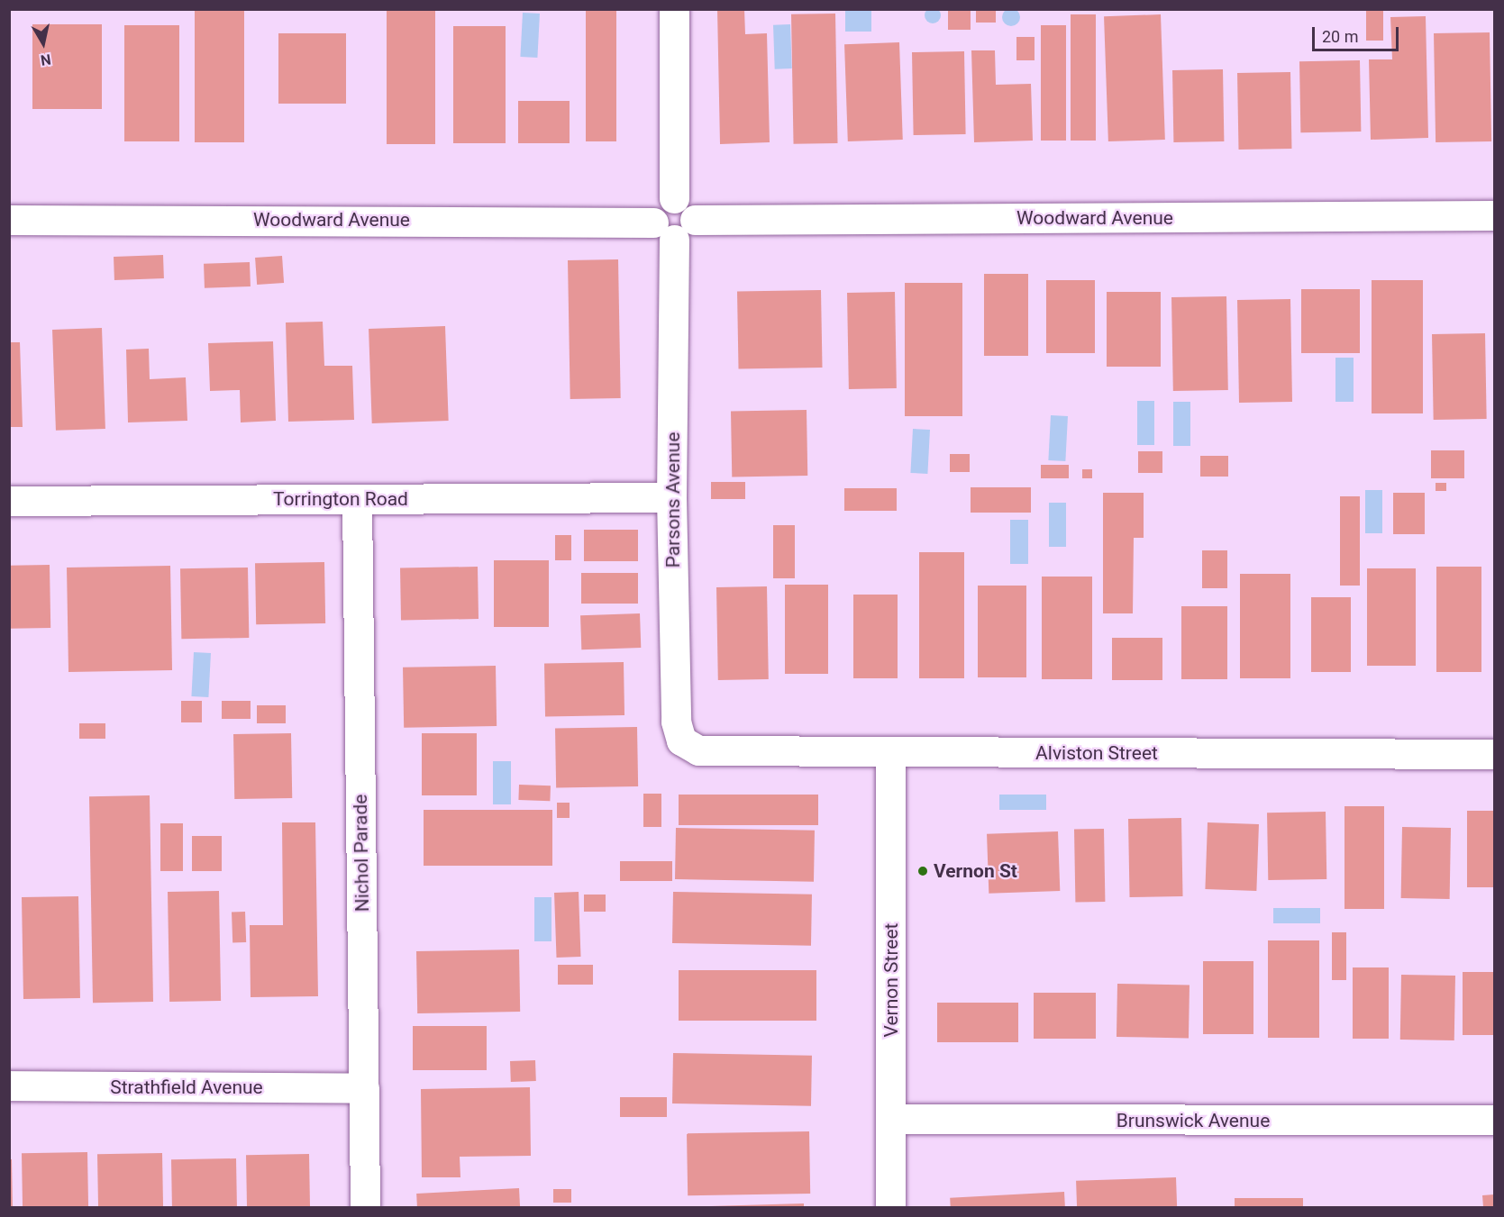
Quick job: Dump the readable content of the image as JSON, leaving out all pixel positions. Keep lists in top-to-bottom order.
{
  "streets": {
    "street": [
      "Woodward Avenue",
      "Torrington Road",
      "Parsons Avenue",
      "Alviston Street",
      "Nichol Parade",
      "Vernon Street",
      "Strathfield Avenue",
      "Brunswick Avenue"
    ]
  },
  "crossings": [
    ["Woodward Avenue", "Parsons Avenue"],
    ["Torrington Road", "Parsons Avenue"],
    ["Torrington Road", "Nichol Parade"],
    ["Parsons Avenue", "Alviston Street"],
    ["Alviston Street", "Vernon Street"],
    ["Nichol Parade", "Strathfield Avenue"],
    ["Vernon Street", "Brunswick Avenue"]
  ],
  "places": ["Vernon St"],
  "scale_bar": "20 m",
  "north": "bottom"
}
